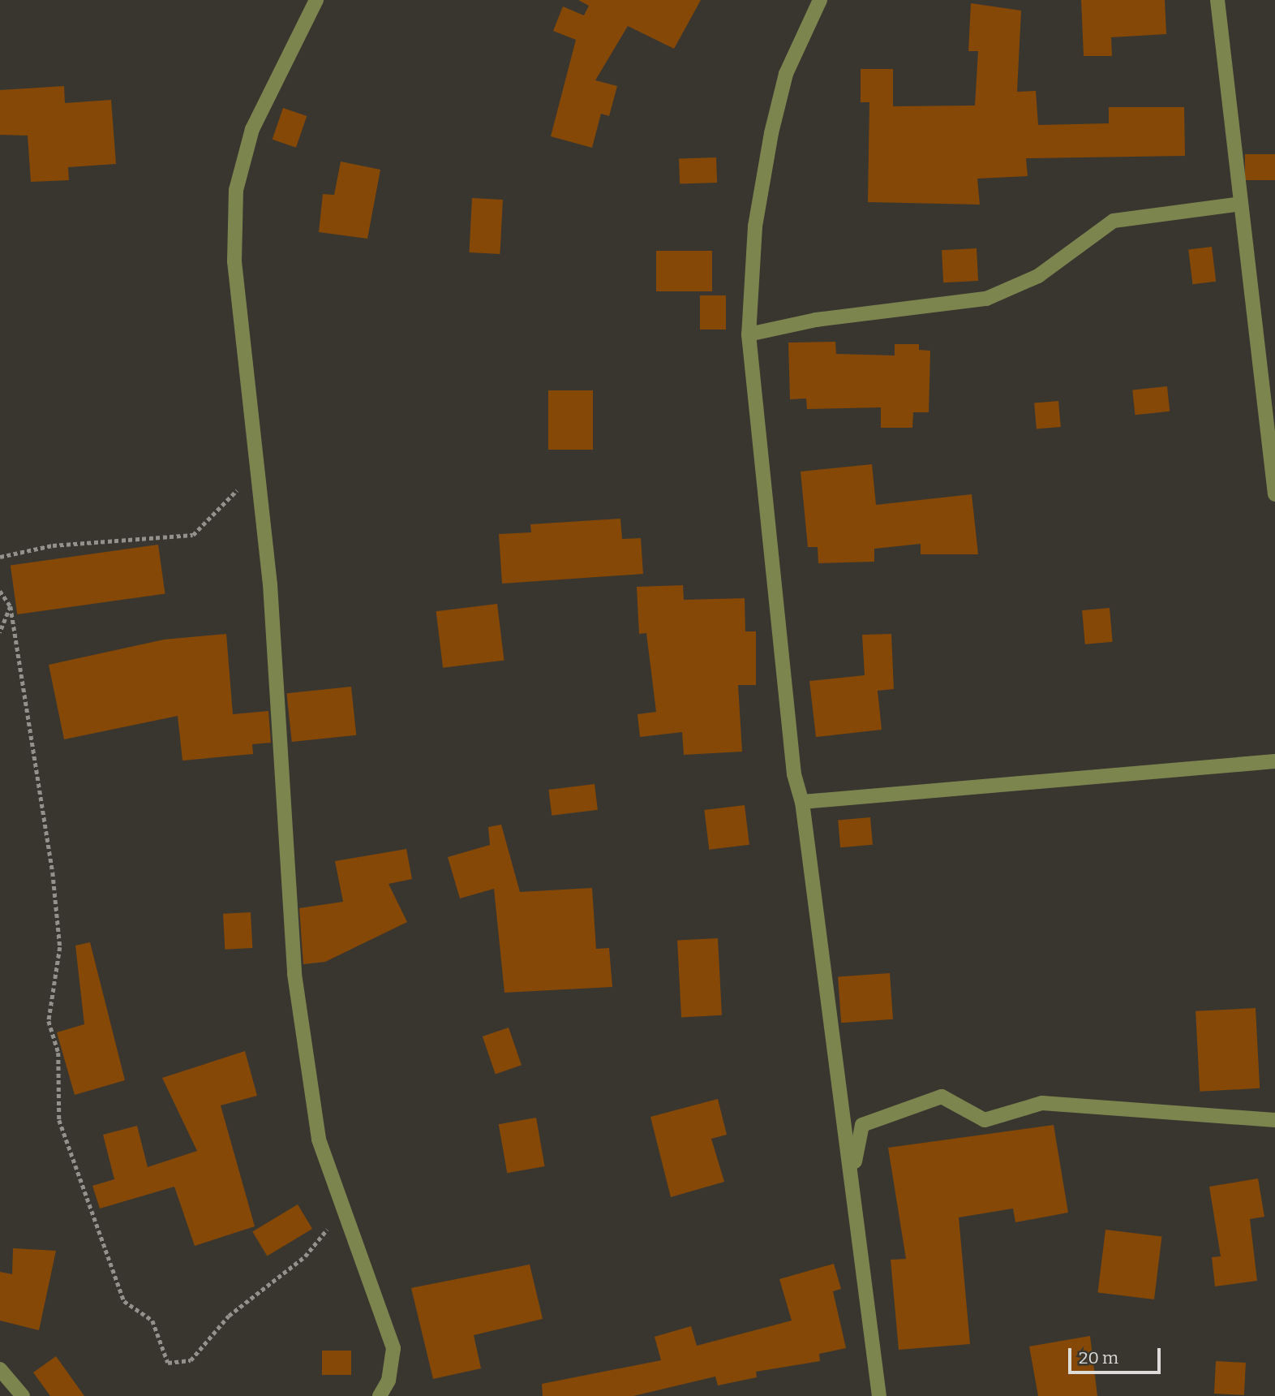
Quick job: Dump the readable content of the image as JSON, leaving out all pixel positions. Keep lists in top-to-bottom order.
{
  "scale_bar": "20 m"
}
